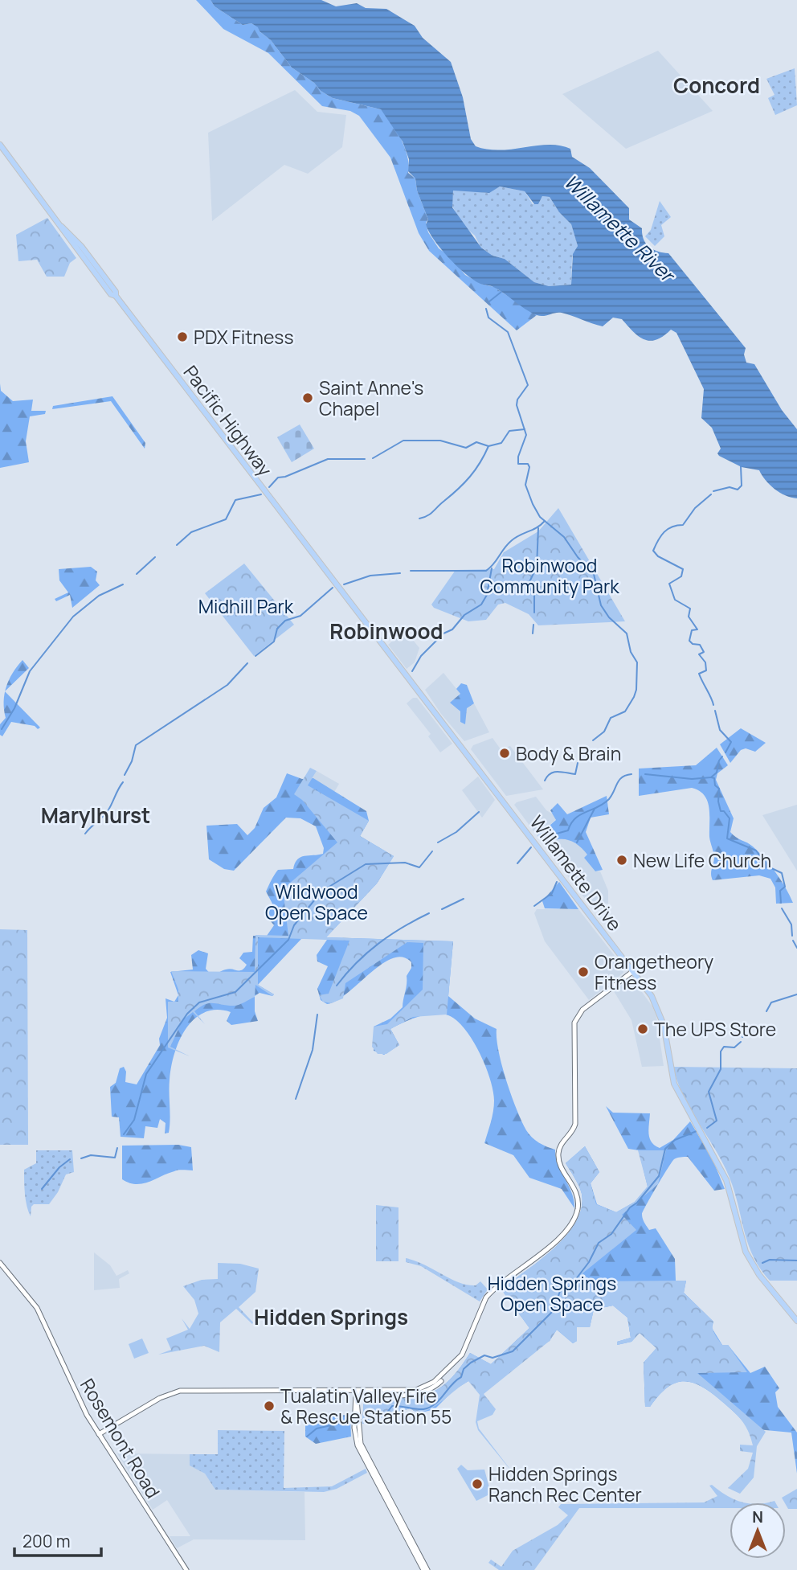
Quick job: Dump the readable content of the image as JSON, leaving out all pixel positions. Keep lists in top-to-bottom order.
{
  "streets": {
    "main road": ["Pacific Highway", "Willamette Drive", "Rosemont Road"]
  },
  "crossings": [
    ["Pacific Highway", "Willamette Drive"]
  ],
  "districts": [
    "Concord",
    "Robinwood",
    "Marylhurst",
    "Hidden Springs"
  ],
  "water": ["Willamette River"],
  "parks": [
    "Robinwood Community Park",
    "Midhill Park",
    "Wildwood Open Space",
    "Hidden Springs Open Space"
  ],
  "places": [
    "PDX Fitness",
    "Saint Anne's Chapel",
    "Body & Brain",
    "New Life Church",
    "Orangetheory Fitness",
    "The UPS Store",
    "Tualatin Valley Fire & Rescue Station 55",
    "Hidden Springs Ranch Rec Center"
  ],
  "scale_bar": "200 m",
  "north": "top"
}
